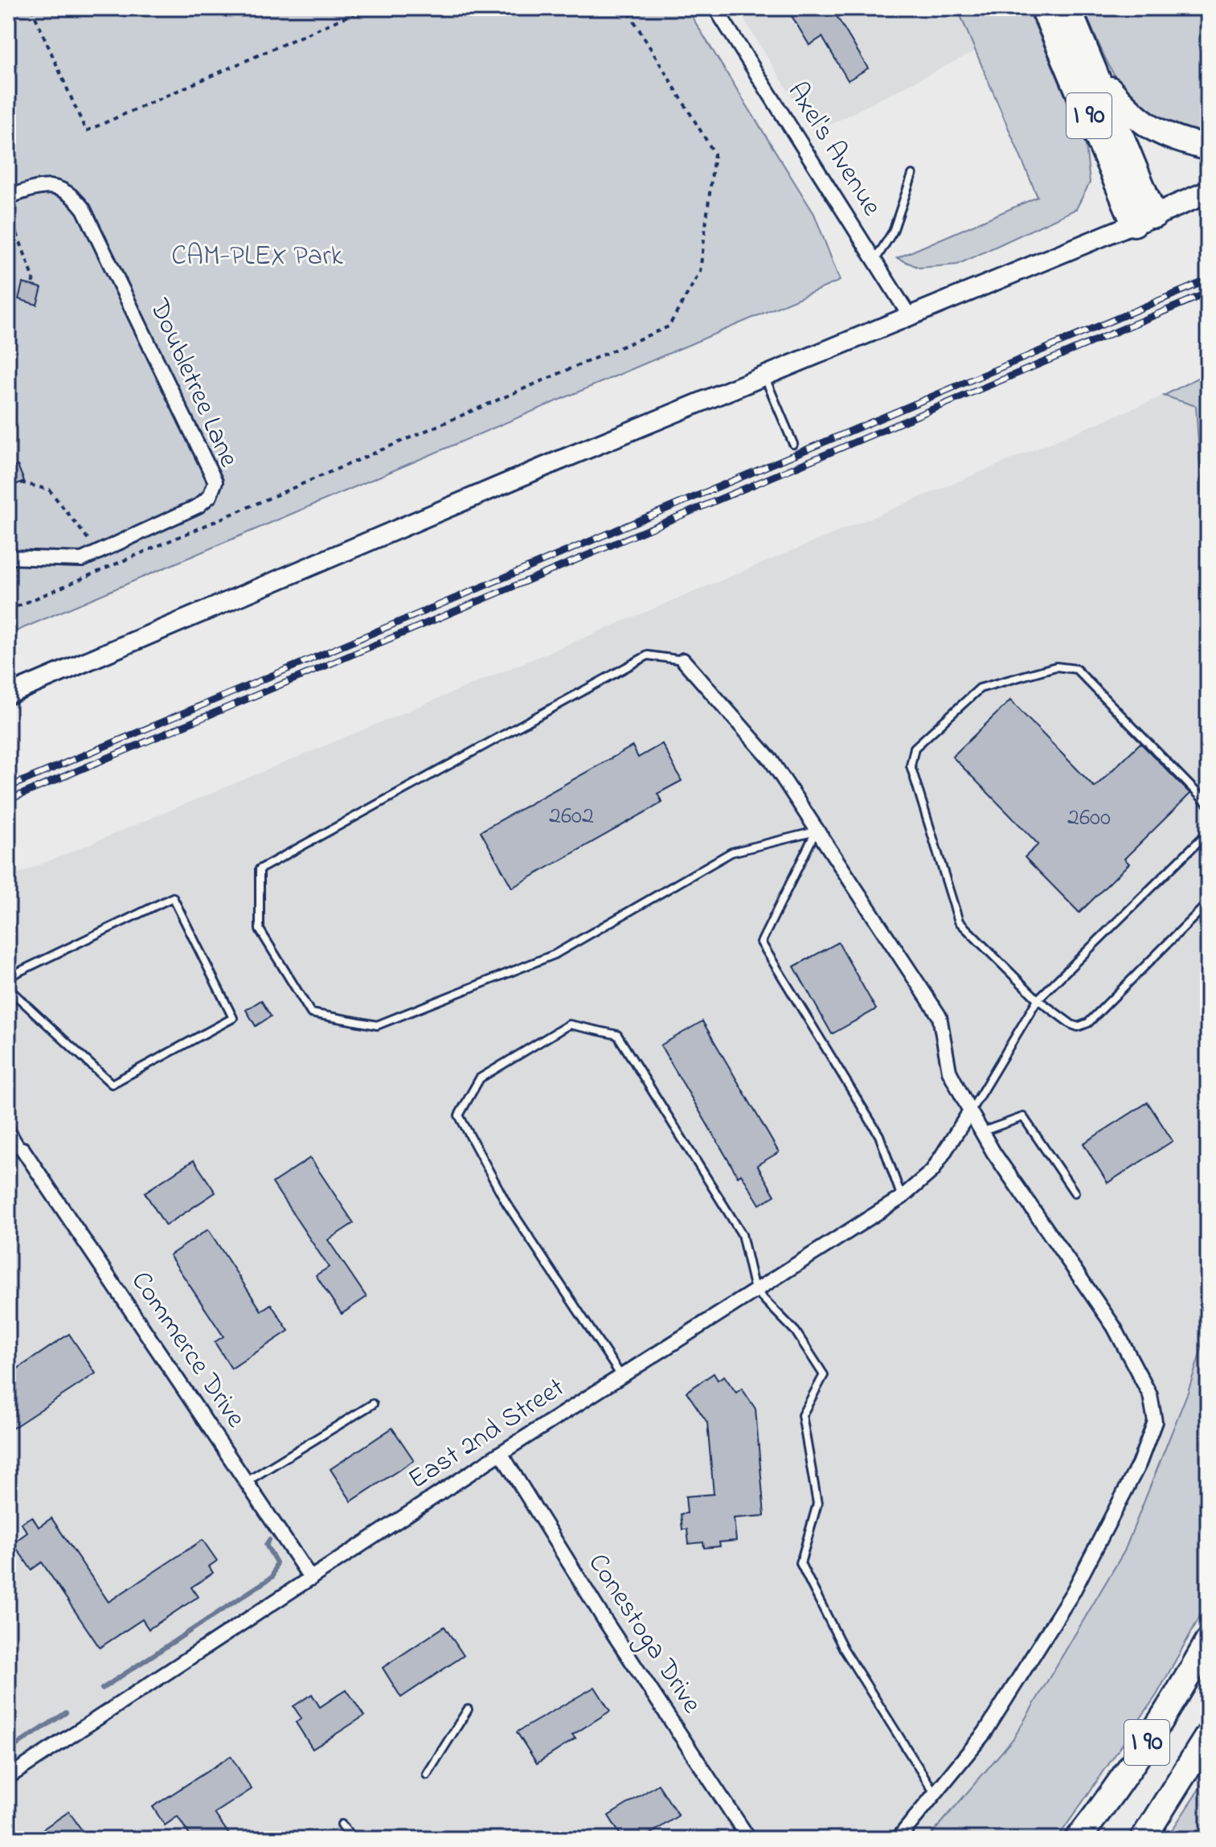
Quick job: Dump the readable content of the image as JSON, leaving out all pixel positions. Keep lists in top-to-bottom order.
{
  "streets": {
    "highway": ["I 90"],
    "street": [
      "Axel's Avenue",
      "Doubletree Lane",
      "Commerce Drive",
      "East 2nd Street",
      "Conestoga Drive"
    ]
  },
  "crossings": [
    ["Commerce Drive", "East 2nd Street"],
    ["East 2nd Street", "Conestoga Drive"]
  ],
  "parks": ["CAM-PLEX Park"],
  "house_numbers": ["2602", "2600"]
}
